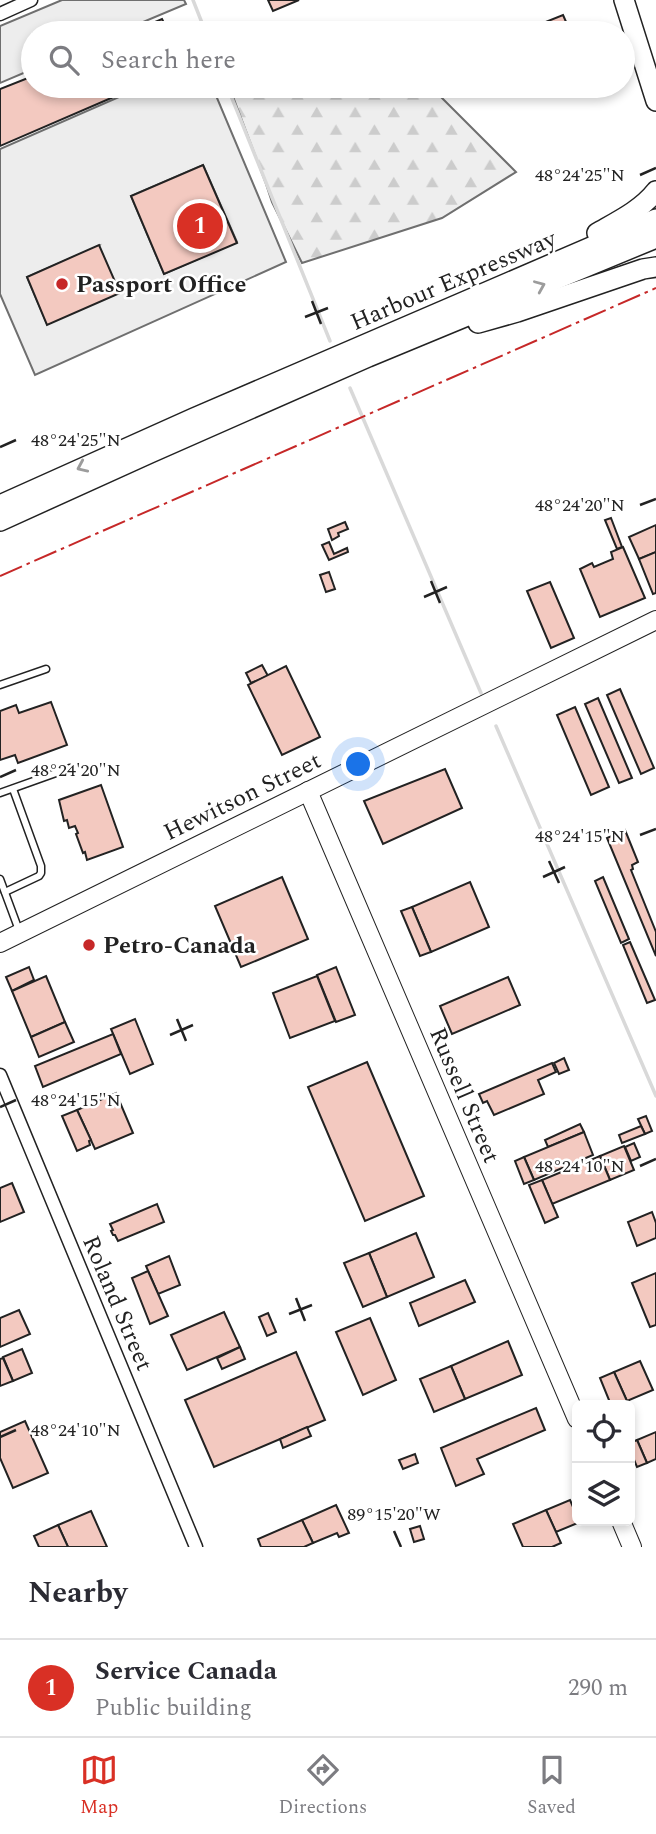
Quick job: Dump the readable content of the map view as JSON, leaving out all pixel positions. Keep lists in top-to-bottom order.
{
  "streets": {
    "main road": ["Harbour Expressway"],
    "street": ["Hewitson Street", "Russell Street", "Roland Street"]
  },
  "crossings": [
    ["Hewitson Street", "Russell Street"]
  ],
  "places": ["Passport Office", "Petro-Canada"],
  "page": {
    "search": "Search here",
    "pins": "1",
    "heading": "Nearby",
    "list": [
      {
        "mark": "1",
        "name": "Service Canada",
        "note": "Public building",
        "value": "290 m"
      }
    ],
    "nav": ["Map", "Directions", "Saved"]
  },
  "coordinates": [
    "48°24'25\"N",
    "48°24'20\"N",
    "48°24'15\"N",
    "48°24'10\"N",
    "89°15'20\"W"
  ]
}
